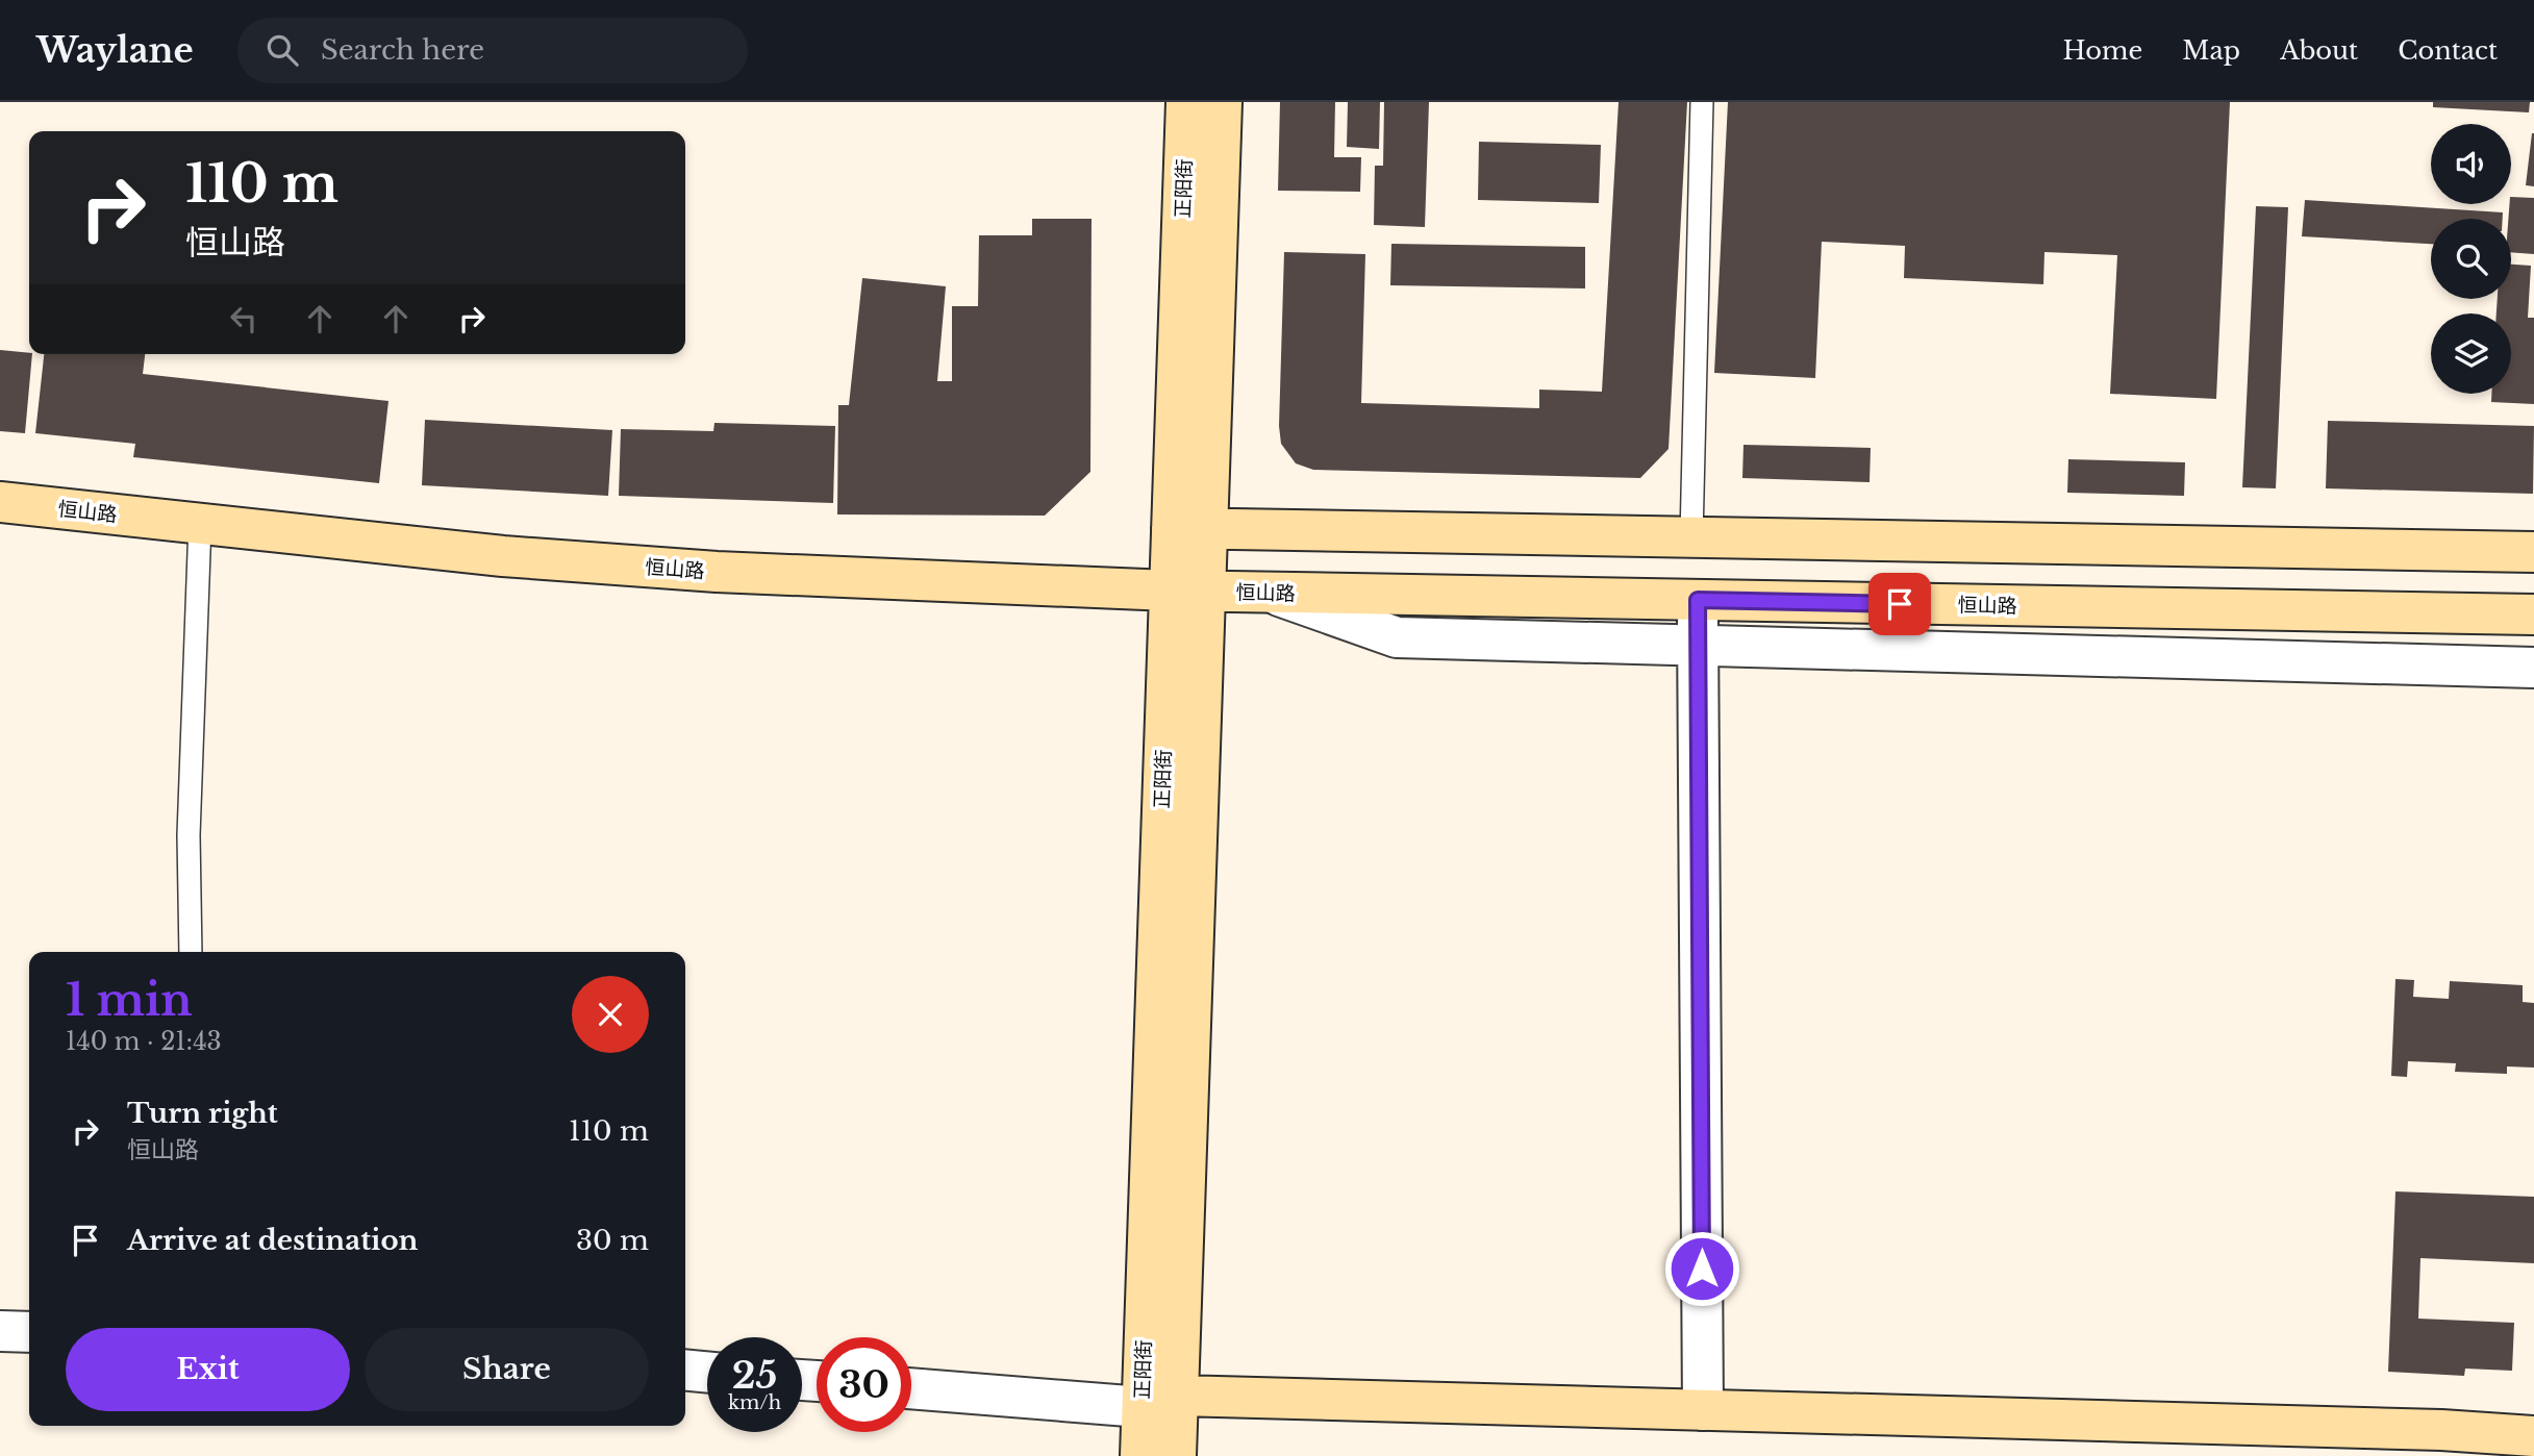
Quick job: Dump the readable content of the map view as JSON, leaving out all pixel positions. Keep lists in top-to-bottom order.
{
  "streets": {
    "main road": ["正阳街", "恒山路"]
  },
  "crossings": [
    ["正阳街", "恒山路"]
  ],
  "page": {
    "header": "Waylane",
    "search": "Search here",
    "nav": [
      "Home",
      "Map",
      "About",
      "Contact"
    ],
    "turn": ["110 m", "恒山路"],
    "heading": ["1 min", "140 m · 21:43"],
    "list": [
      {
        "name": "Turn right",
        "note": "恒山路",
        "value": "110 m"
      },
      {
        "name": "Arrive at destination",
        "value": "30 m"
      }
    ],
    "buttons": ["Exit", "Share"],
    "speed": "25 km/h",
    "limit": "30"
  }
}
